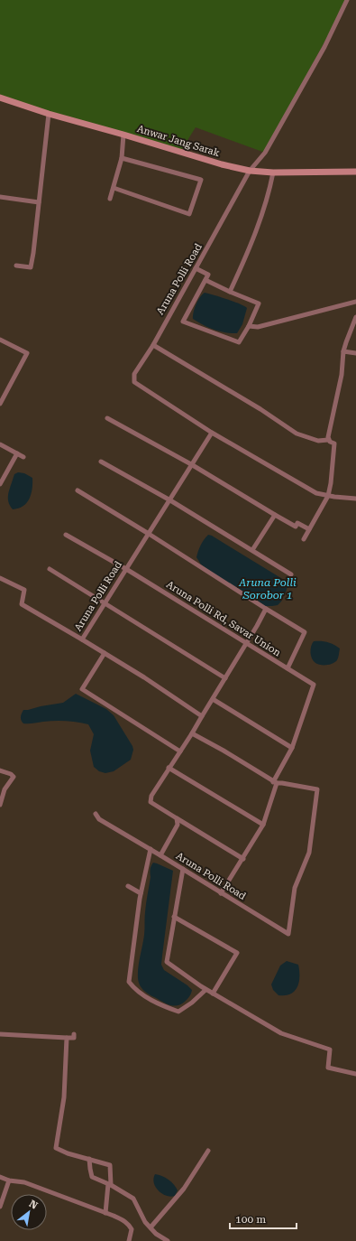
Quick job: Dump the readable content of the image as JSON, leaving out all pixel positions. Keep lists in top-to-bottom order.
{
  "streets": {
    "main road": ["Anwar Jang Sarak"],
    "street": ["Aruna Polli Road", "Aruna Polli Rd, Savar Union"]
  },
  "crossings": [
    ["Anwar Jang Sarak", "Aruna Polli Road"],
    ["Aruna Polli Road", "Aruna Polli Rd, Savar Union"]
  ],
  "water": ["Aruna Polli Sorobor 1"],
  "scale_bar": "100 m",
  "north": "top right"
}
